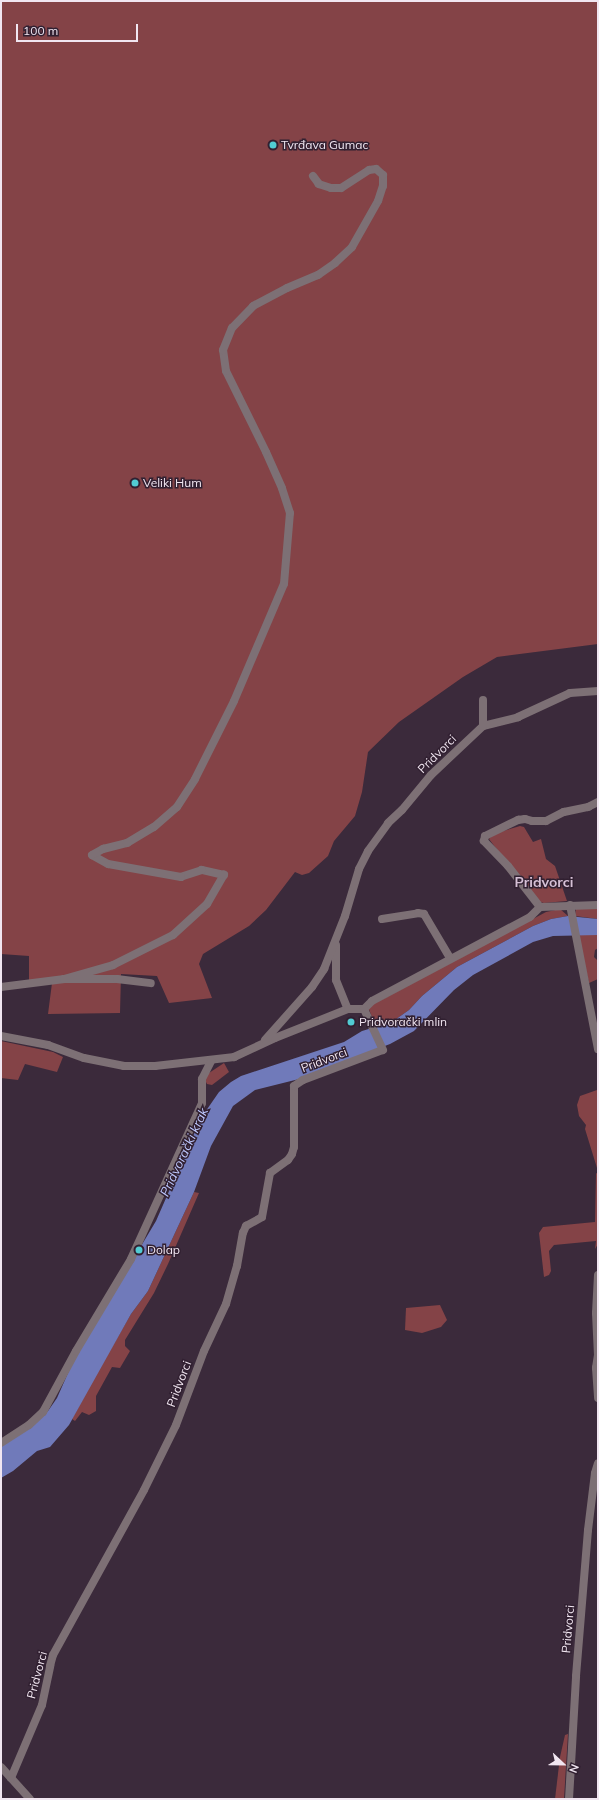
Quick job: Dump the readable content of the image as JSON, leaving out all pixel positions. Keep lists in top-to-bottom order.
{
  "streets": {
    "street": ["Pridvorci"]
  },
  "districts": ["Pridvorci"],
  "water": ["Pridvorački krak"],
  "places": [
    "Tvrđava Gumac",
    "Veliki Hum",
    "Pridvorački mlin",
    "Dolap"
  ],
  "scale_bar": "100 m",
  "north": "right"
}
